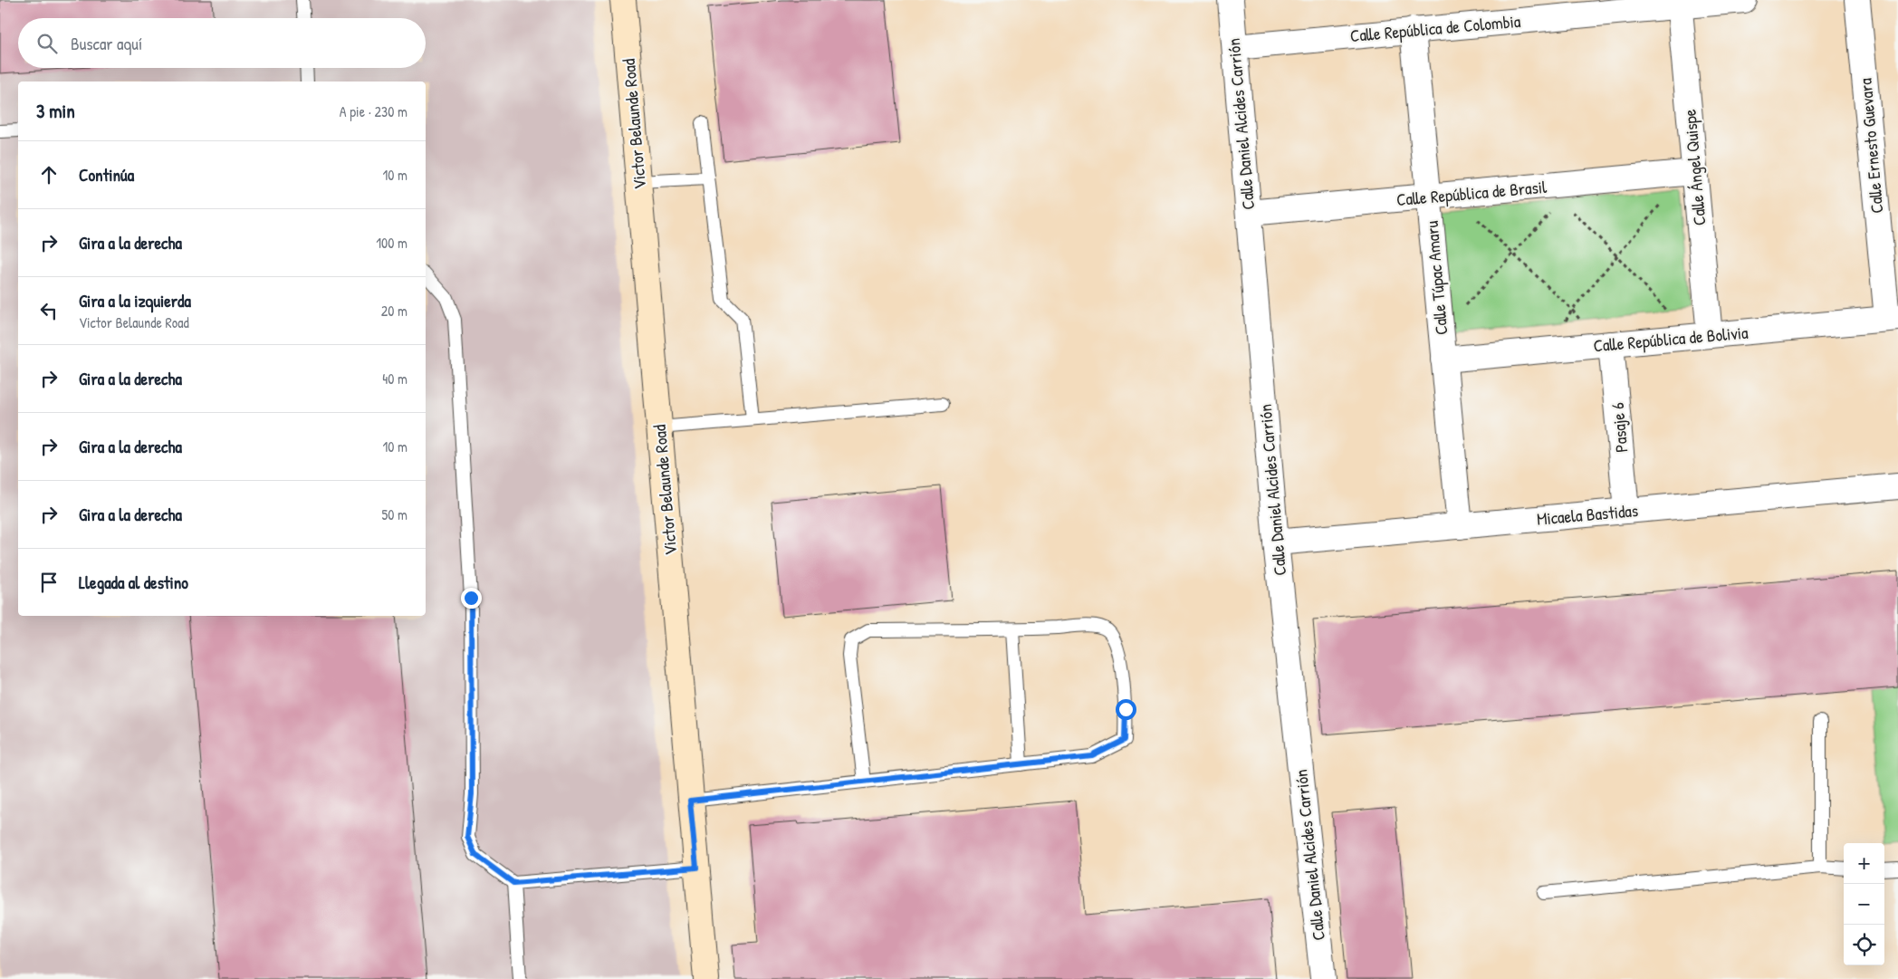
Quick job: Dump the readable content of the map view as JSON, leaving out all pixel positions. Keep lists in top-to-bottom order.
{
  "streets": {
    "street": [
      "Calle República de Colombia",
      "Victor Belaunde Road",
      "Calle Daniel Alcides Carrión",
      "Calle Ernesto Guevara",
      "Calle Ángel Quispe",
      "Calle República de Brasil",
      "Calle Túpac Amaru",
      "Calle República de Bolivia",
      "Pasaje 6",
      "Micaela Bastidas"
    ]
  },
  "crossings": [
    ["Calle República de Colombia", "Calle Daniel Alcides Carrión"],
    ["Calle República de Colombia", "Calle Ángel Quispe"],
    ["Calle República de Colombia", "Calle Túpac Amaru"],
    ["Calle Daniel Alcides Carrión", "Calle República de Brasil"],
    ["Calle Daniel Alcides Carrión", "Micaela Bastidas"],
    ["Calle Ernesto Guevara", "Calle República de Bolivia"],
    ["Calle Ángel Quispe", "Calle República de Brasil"],
    ["Calle Ángel Quispe", "Calle República de Bolivia"],
    ["Calle República de Brasil", "Calle Túpac Amaru"],
    ["Calle Túpac Amaru", "Calle República de Bolivia"],
    ["Calle Túpac Amaru", "Micaela Bastidas"],
    ["Calle República de Bolivia", "Pasaje 6"],
    ["Pasaje 6", "Micaela Bastidas"]
  ],
  "page": {
    "search": "Buscar aquí",
    "heading": ["3 min", "A pie · 230 m"],
    "list": [
      ["Continúa", "10 m"],
      ["Gira a la derecha", "100 m"],
      ["Gira a la izquierda", "Victor Belaunde Road", "20 m"],
      ["Gira a la derecha", "40 m"],
      ["Gira a la derecha", "10 m"],
      ["Gira a la derecha", "50 m"],
      "Llegada al destino"
    ],
    "map_buttons": ["+", "−"]
  }
}
